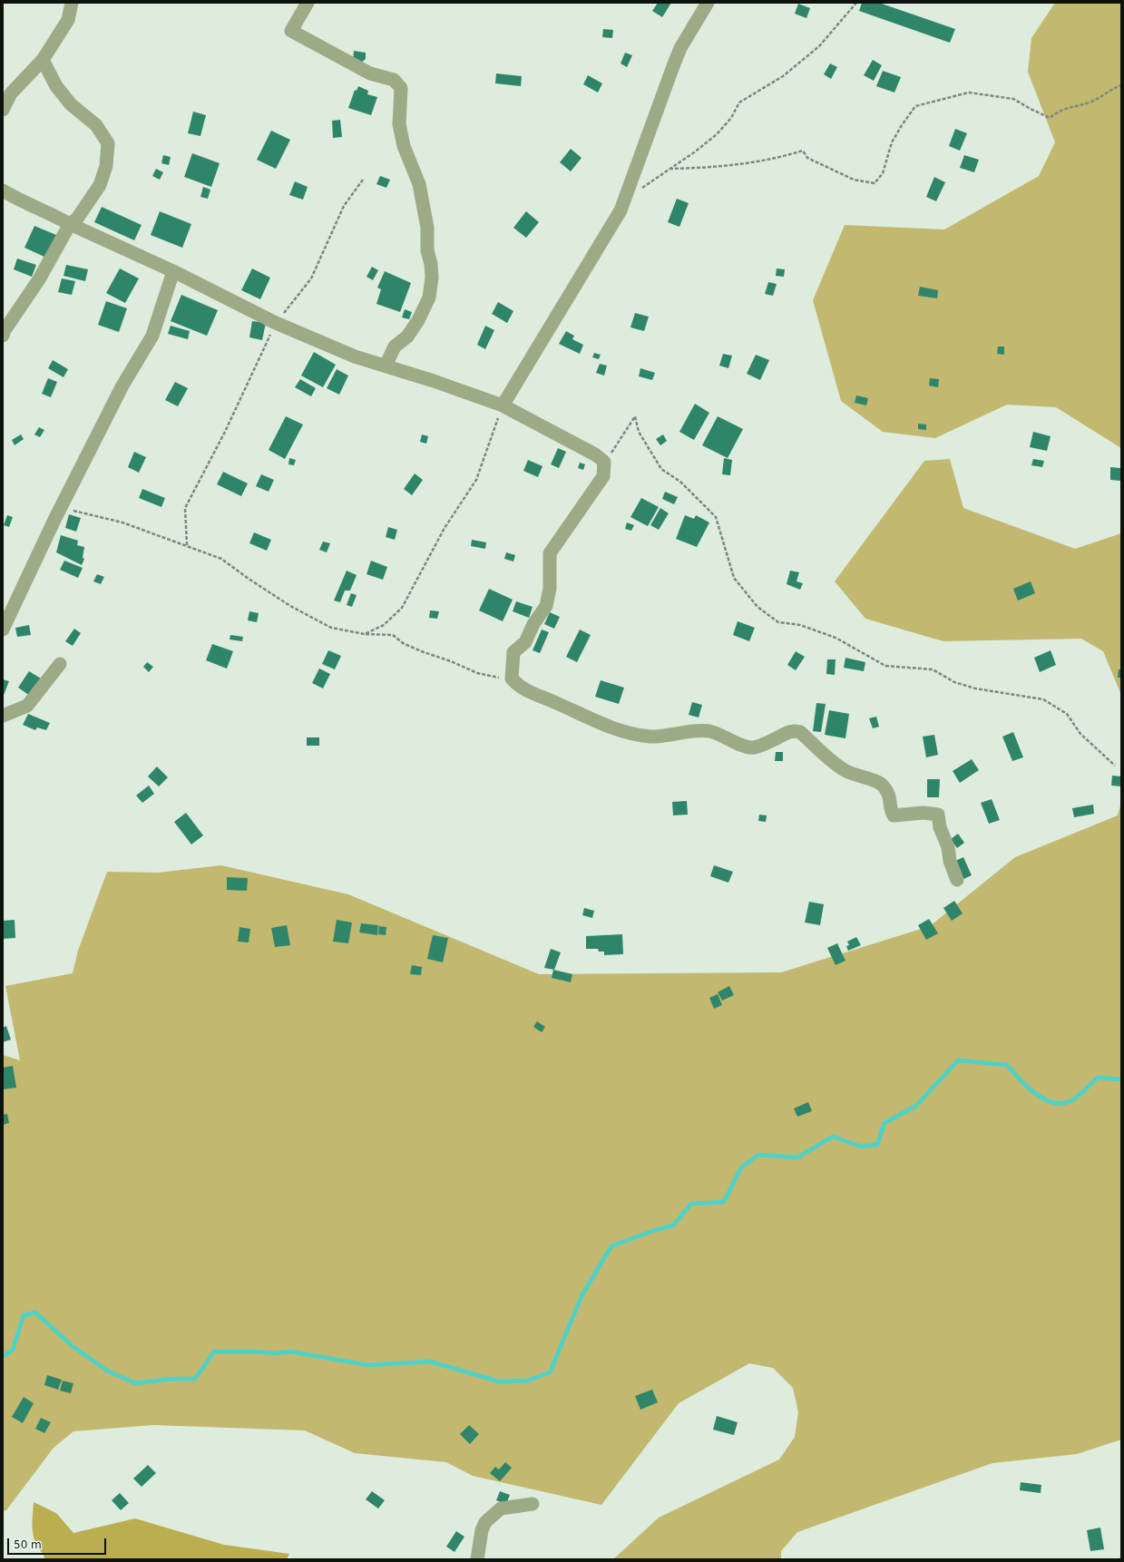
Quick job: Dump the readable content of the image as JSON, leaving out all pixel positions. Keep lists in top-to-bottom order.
{
  "scale_bar": "50 m"
}
